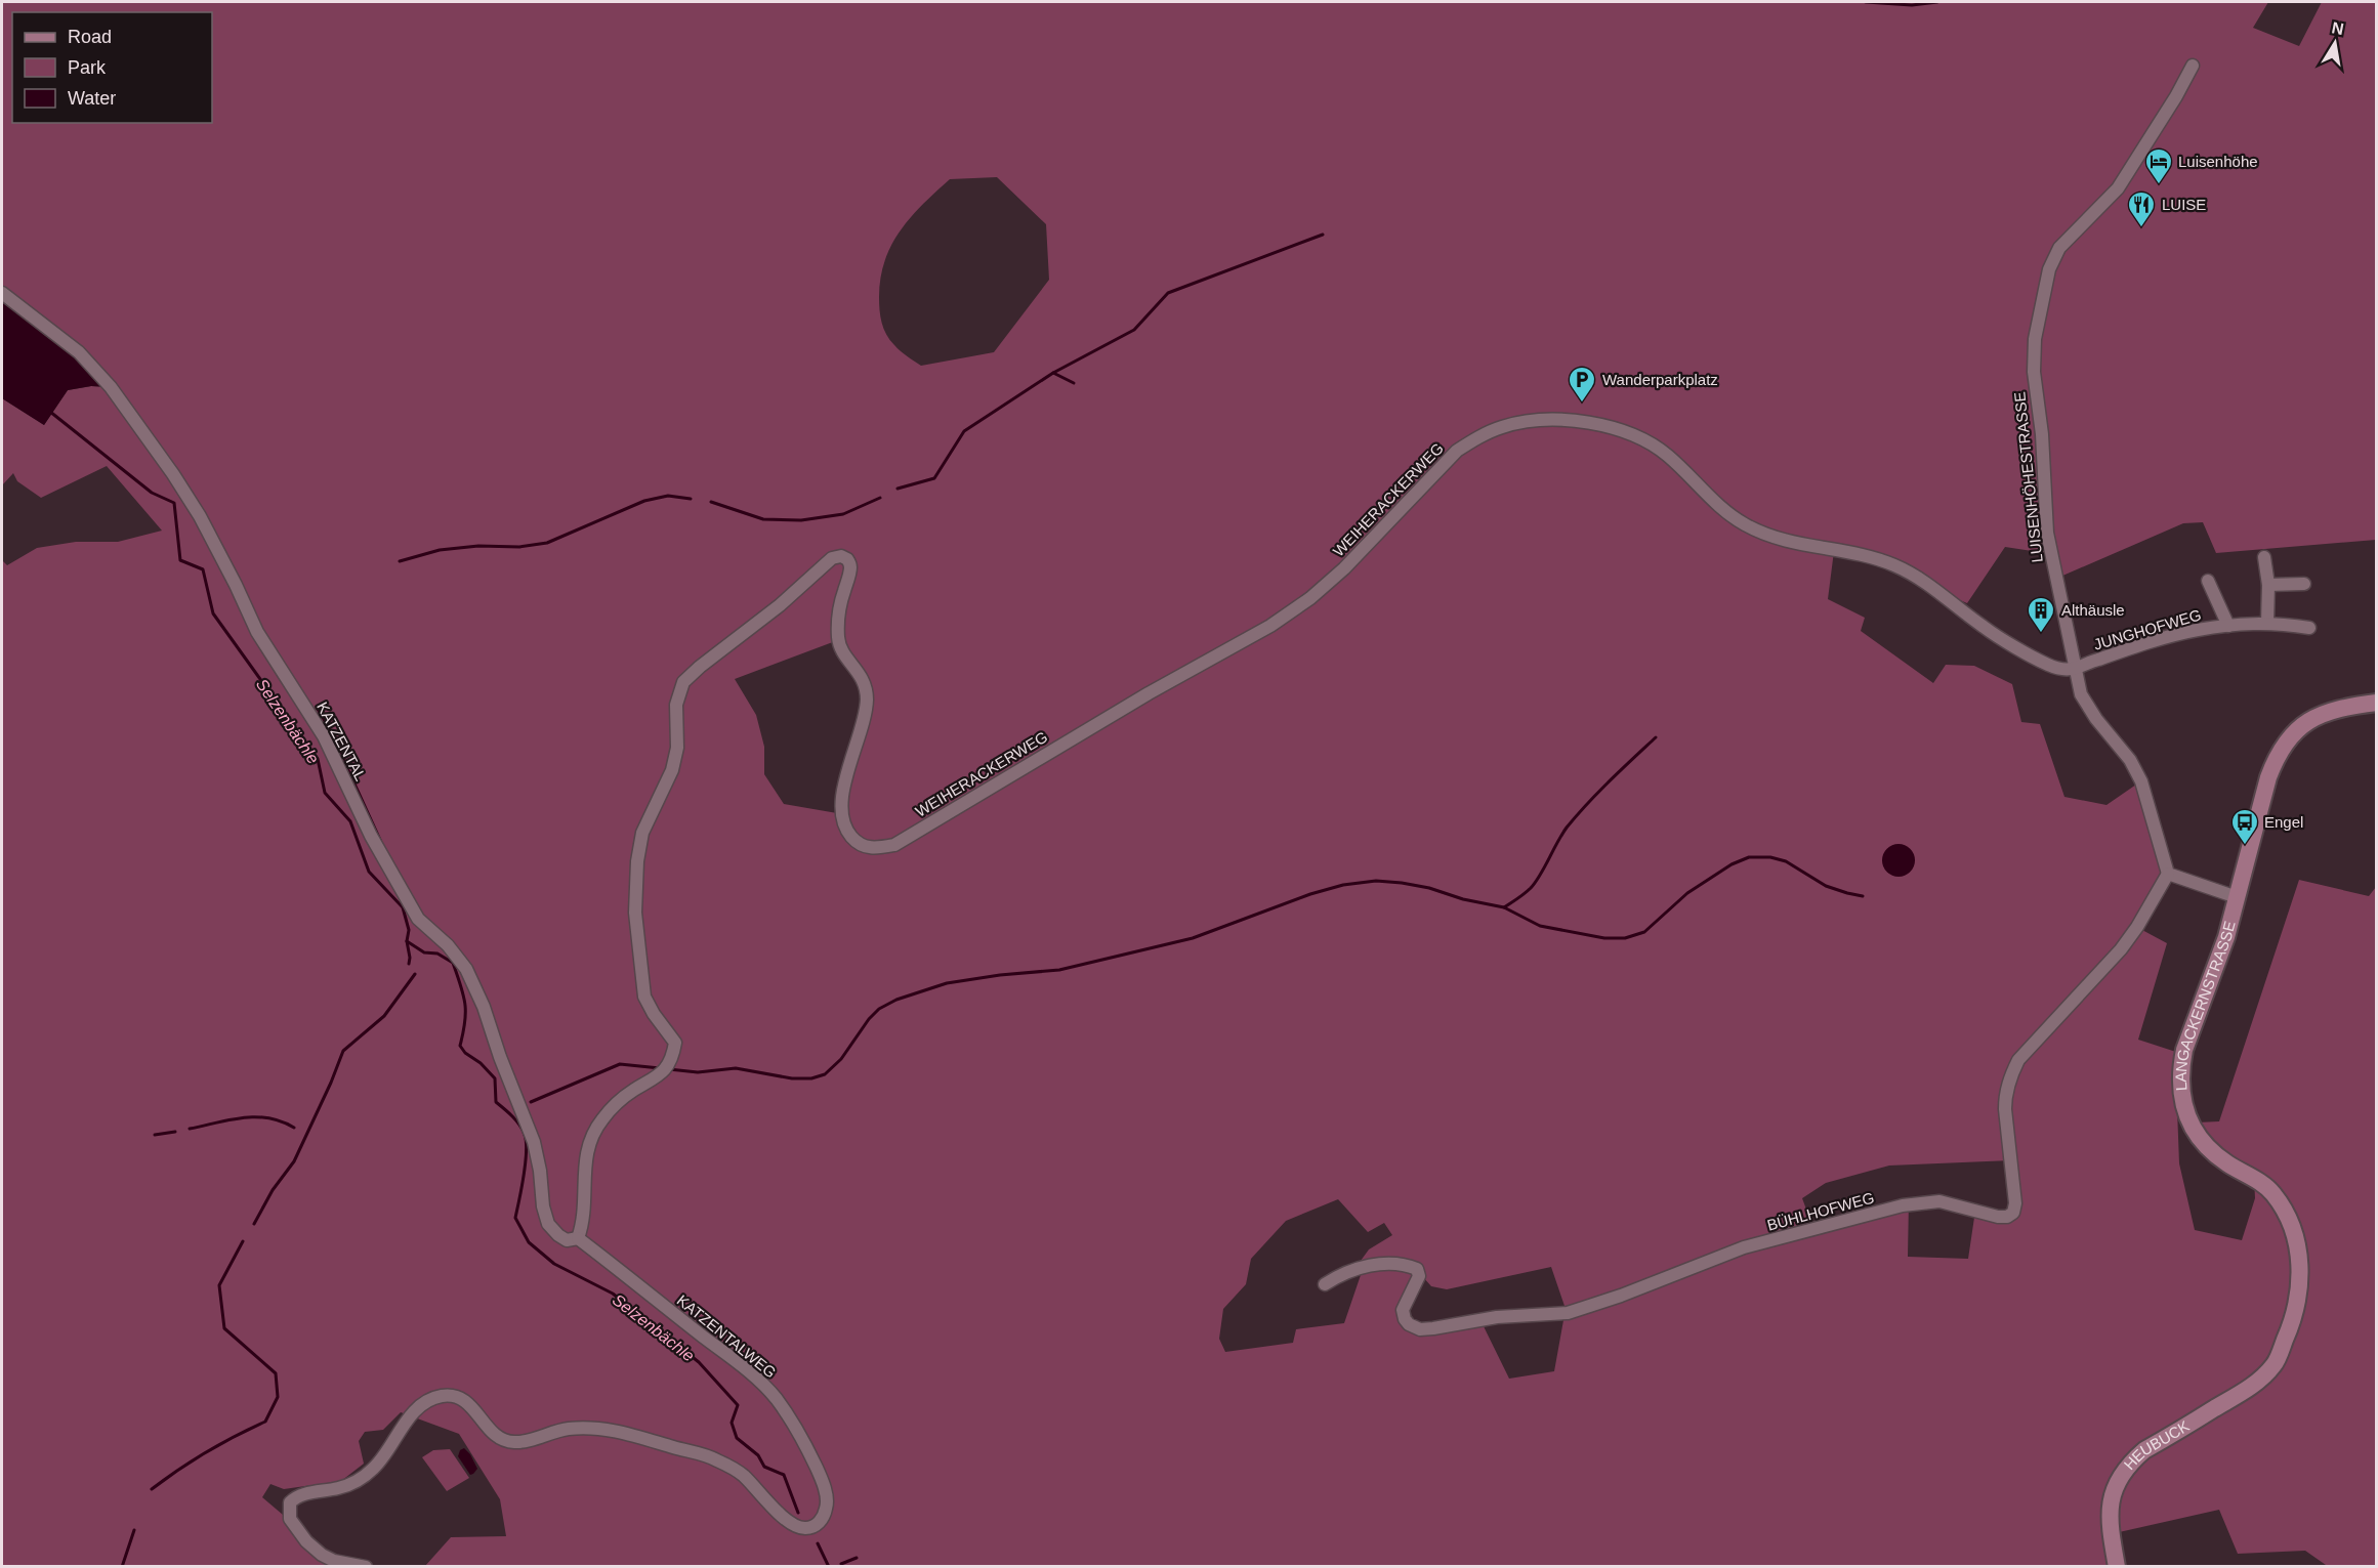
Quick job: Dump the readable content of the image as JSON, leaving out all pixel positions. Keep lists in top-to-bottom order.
{
  "streets": {
    "street": [
      "LUISENHÖHESTRASSE",
      "WEIHERACKERWEG",
      "JUNGHOFWEG",
      "KATZENTAL",
      "LANGACKERNSTRASSE",
      "BÜHLHOFWEG",
      "KATZENTALWEG",
      "HEUBUCK"
    ]
  },
  "crossings": [
    ["LUISENHÖHESTRASSE", "WEIHERACKERWEG"],
    ["LUISENHÖHESTRASSE", "JUNGHOFWEG"],
    ["LUISENHÖHESTRASSE", "BÜHLHOFWEG"],
    ["WEIHERACKERWEG", "JUNGHOFWEG"],
    ["WEIHERACKERWEG", "KATZENTAL"],
    ["WEIHERACKERWEG", "KATZENTALWEG"],
    ["KATZENTAL", "KATZENTALWEG"],
    ["LANGACKERNSTRASSE", "HEUBUCK"]
  ],
  "water": ["Selzenbächle"],
  "places": {
    "hotel": ["Luisenhöhe"],
    "restaurant": ["LUISE"],
    "parking": ["Wanderparkplatz"],
    "building": ["Althäusle"],
    "bus stop": ["Engel"]
  },
  "legend": ["Road", "Park", "Water"],
  "north": "top"
}
